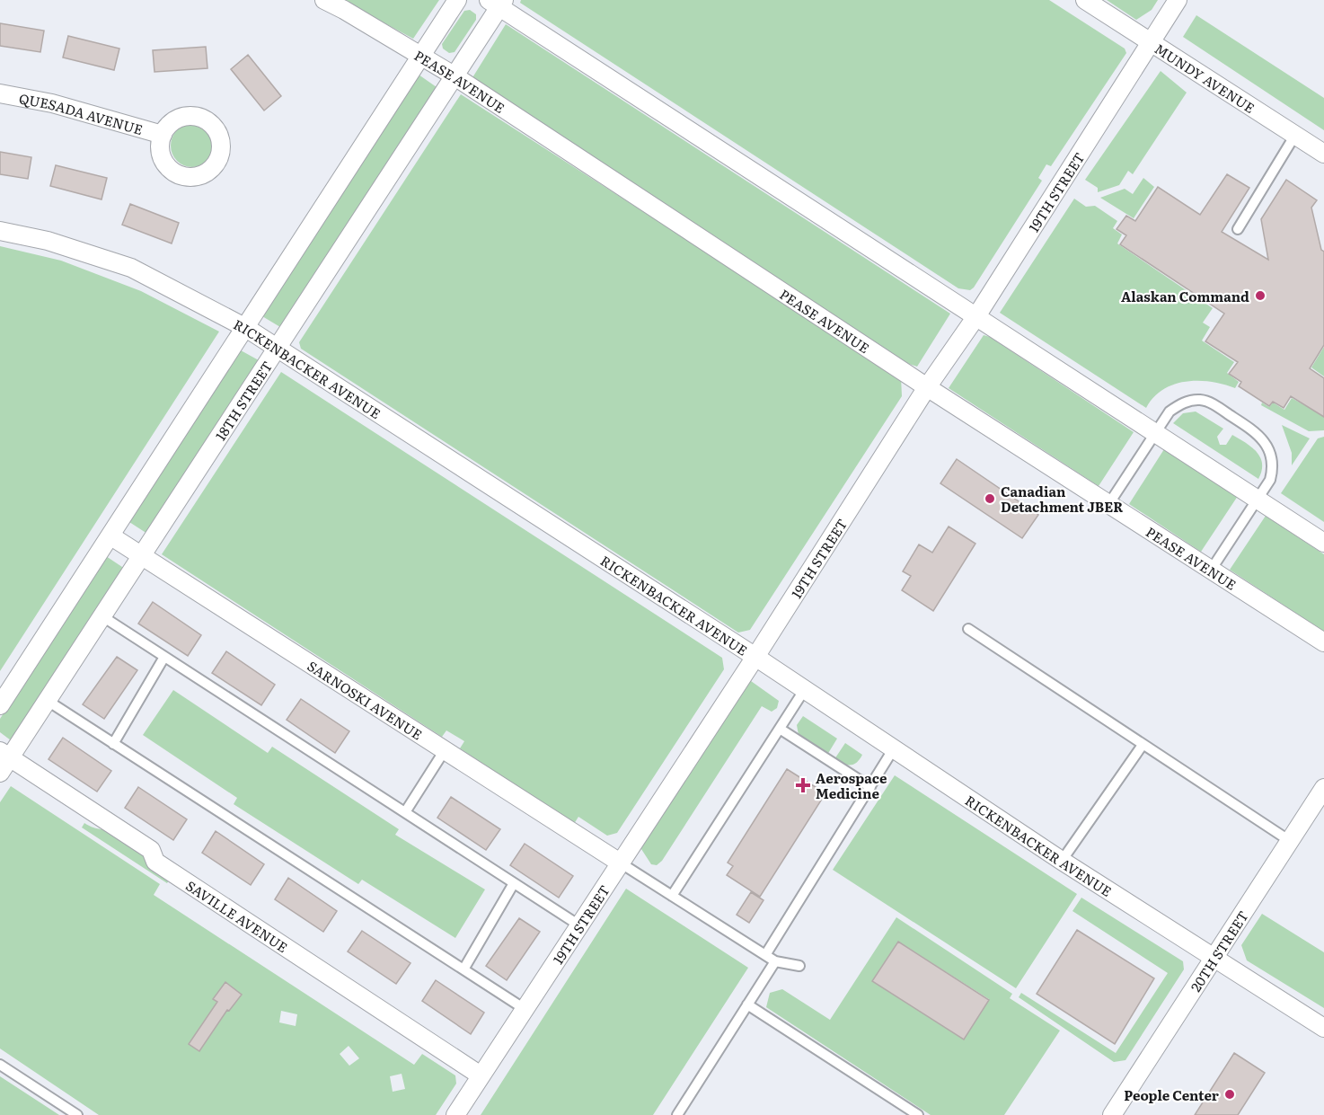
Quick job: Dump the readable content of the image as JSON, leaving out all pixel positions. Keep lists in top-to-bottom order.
{
  "streets": {
    "street": [
      "MUNDY AVENUE",
      "PEASE AVENUE",
      "QUESADA AVENUE",
      "19TH STREET",
      "RICKENBACKER AVENUE",
      "18TH STREET",
      "SARNOSKI AVENUE",
      "SAVILLE AVENUE",
      "20TH STREET"
    ]
  },
  "crossings": [
    ["MUNDY AVENUE", "19TH STREET"],
    ["PEASE AVENUE", "19TH STREET"],
    ["PEASE AVENUE", "18TH STREET"],
    ["19TH STREET", "RICKENBACKER AVENUE"],
    ["19TH STREET", "SARNOSKI AVENUE"],
    ["19TH STREET", "SAVILLE AVENUE"],
    ["RICKENBACKER AVENUE", "18TH STREET"],
    ["RICKENBACKER AVENUE", "20TH STREET"],
    ["18TH STREET", "SARNOSKI AVENUE"],
    ["18TH STREET", "SAVILLE AVENUE"]
  ],
  "places": {
    "other": ["Alaskan Command", "Canadian Detachment JBER", "People Center"],
    "health": ["Aerospace Medicine"]
  }
}
